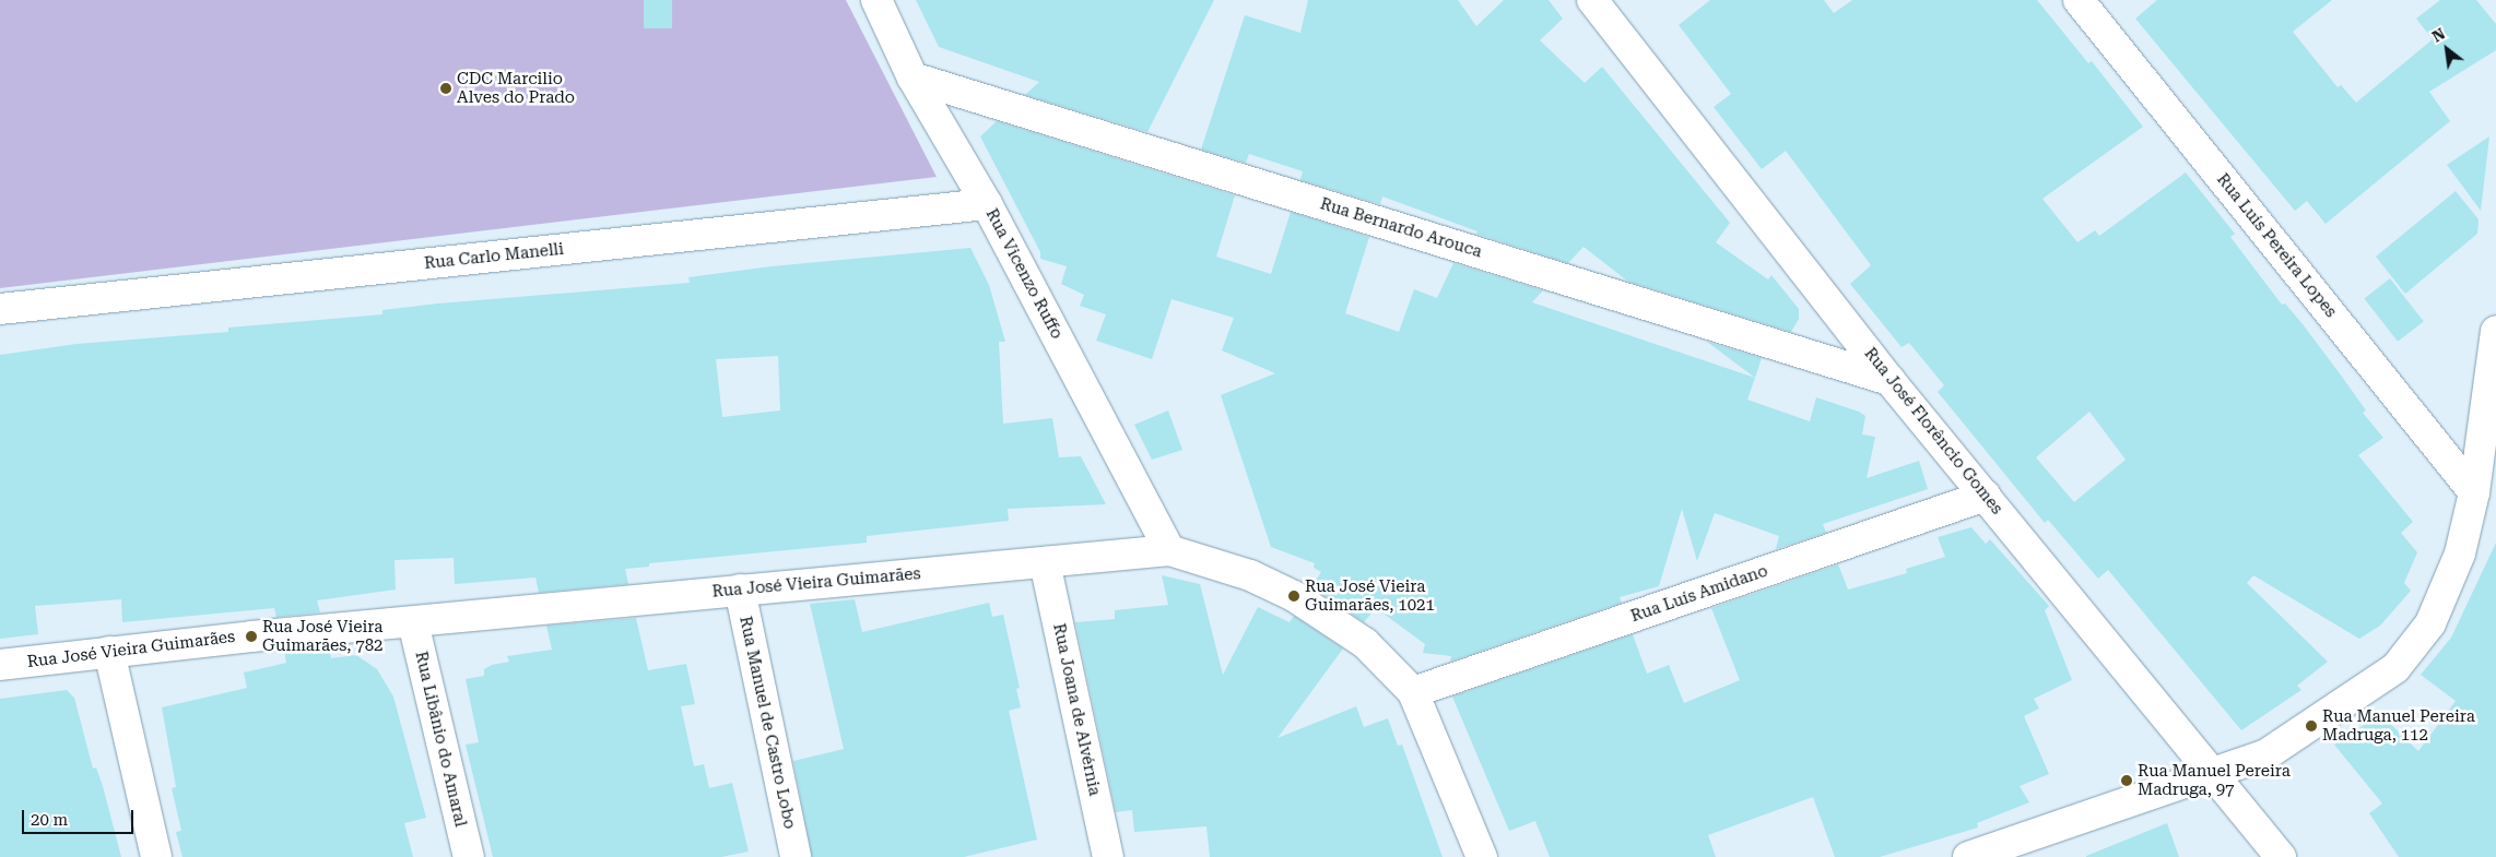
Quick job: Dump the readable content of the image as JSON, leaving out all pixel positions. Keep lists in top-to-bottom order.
{
  "streets": {
    "street": [
      "Rua Bernardo Arouca",
      "Rua Luís Pereira Lopes",
      "Rua Carlo Manelli",
      "Rua Vicenzo Ruffo",
      "Rua José Florêncio Gomes",
      "Rua José Vieira Guimarães",
      "Rua Luís Amidano",
      "Rua Joana de Alvérnia",
      "Rua Manuel de Castro Lobo",
      "Rua Libânio do Amaral"
    ]
  },
  "crossings": [
    ["Rua Bernardo Arouca", "Rua Vicenzo Ruffo"],
    ["Rua Bernardo Arouca", "Rua José Florêncio Gomes"],
    ["Rua Carlo Manelli", "Rua Vicenzo Ruffo"],
    ["Rua Vicenzo Ruffo", "Rua José Vieira Guimarães"],
    ["Rua José Florêncio Gomes", "Rua Luís Amidano"],
    ["Rua José Vieira Guimarães", "Rua Luís Amidano"],
    ["Rua José Vieira Guimarães", "Rua Joana de Alvérnia"],
    ["Rua José Vieira Guimarães", "Rua Manuel de Castro Lobo"],
    ["Rua José Vieira Guimarães", "Rua Libânio do Amaral"]
  ],
  "places": [
    "CDC Marcilio Alves do Prado",
    "Rua José Vieira Guimarães, 1021",
    "Rua José Vieira Guimarães, 782",
    "Rua Manuel Pereira Madruga, 112",
    "Rua Manuel Pereira Madruga, 97"
  ],
  "scale_bar": "20 m",
  "north": "top left"
}
